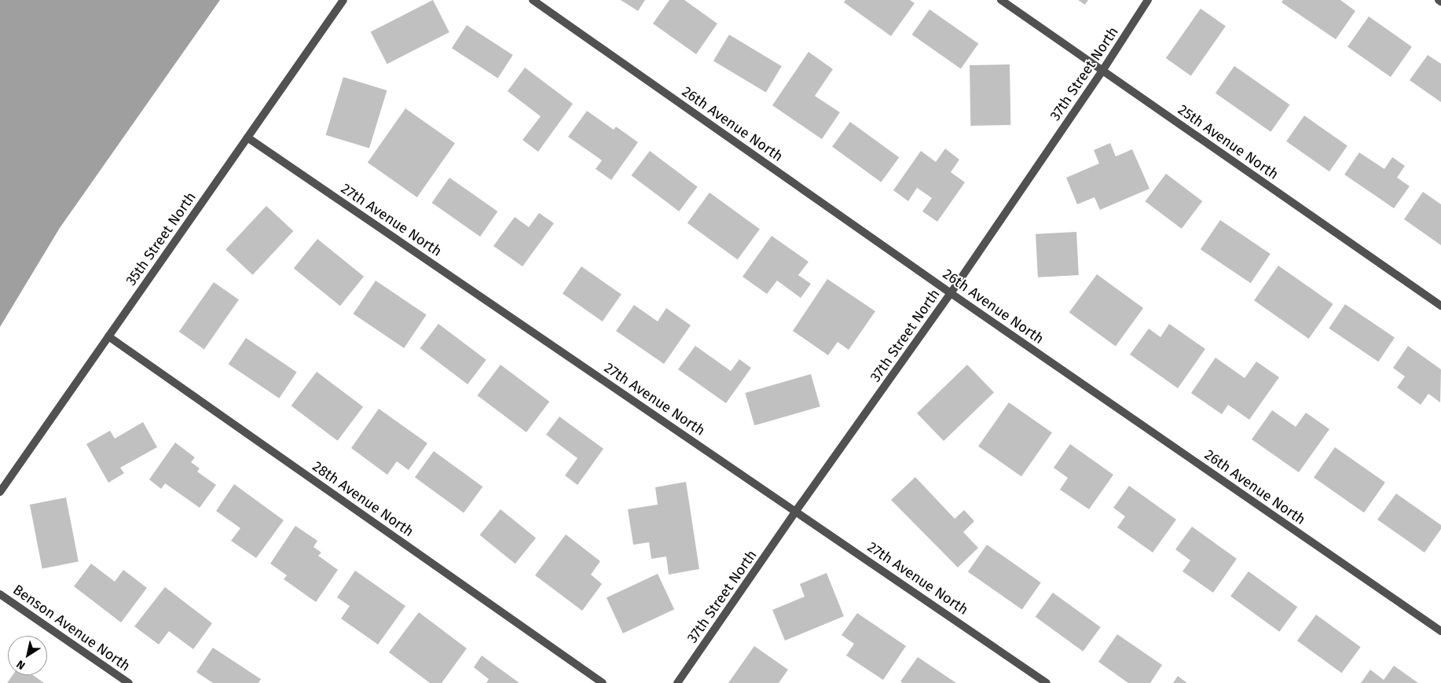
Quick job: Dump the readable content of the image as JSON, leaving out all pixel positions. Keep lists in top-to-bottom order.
{
  "streets": {
    "street": [
      "37th Street North",
      "26th Avenue North",
      "25th Avenue North",
      "27th Avenue North",
      "35th Street North",
      "28th Avenue North",
      "Benson Avenue North"
    ]
  },
  "crossings": [
    ["37th Street North", "26th Avenue North"],
    ["37th Street North", "25th Avenue North"],
    ["37th Street North", "27th Avenue North"],
    ["27th Avenue North", "35th Street North"],
    ["35th Street North", "28th Avenue North"]
  ],
  "north": "bottom left"
}
